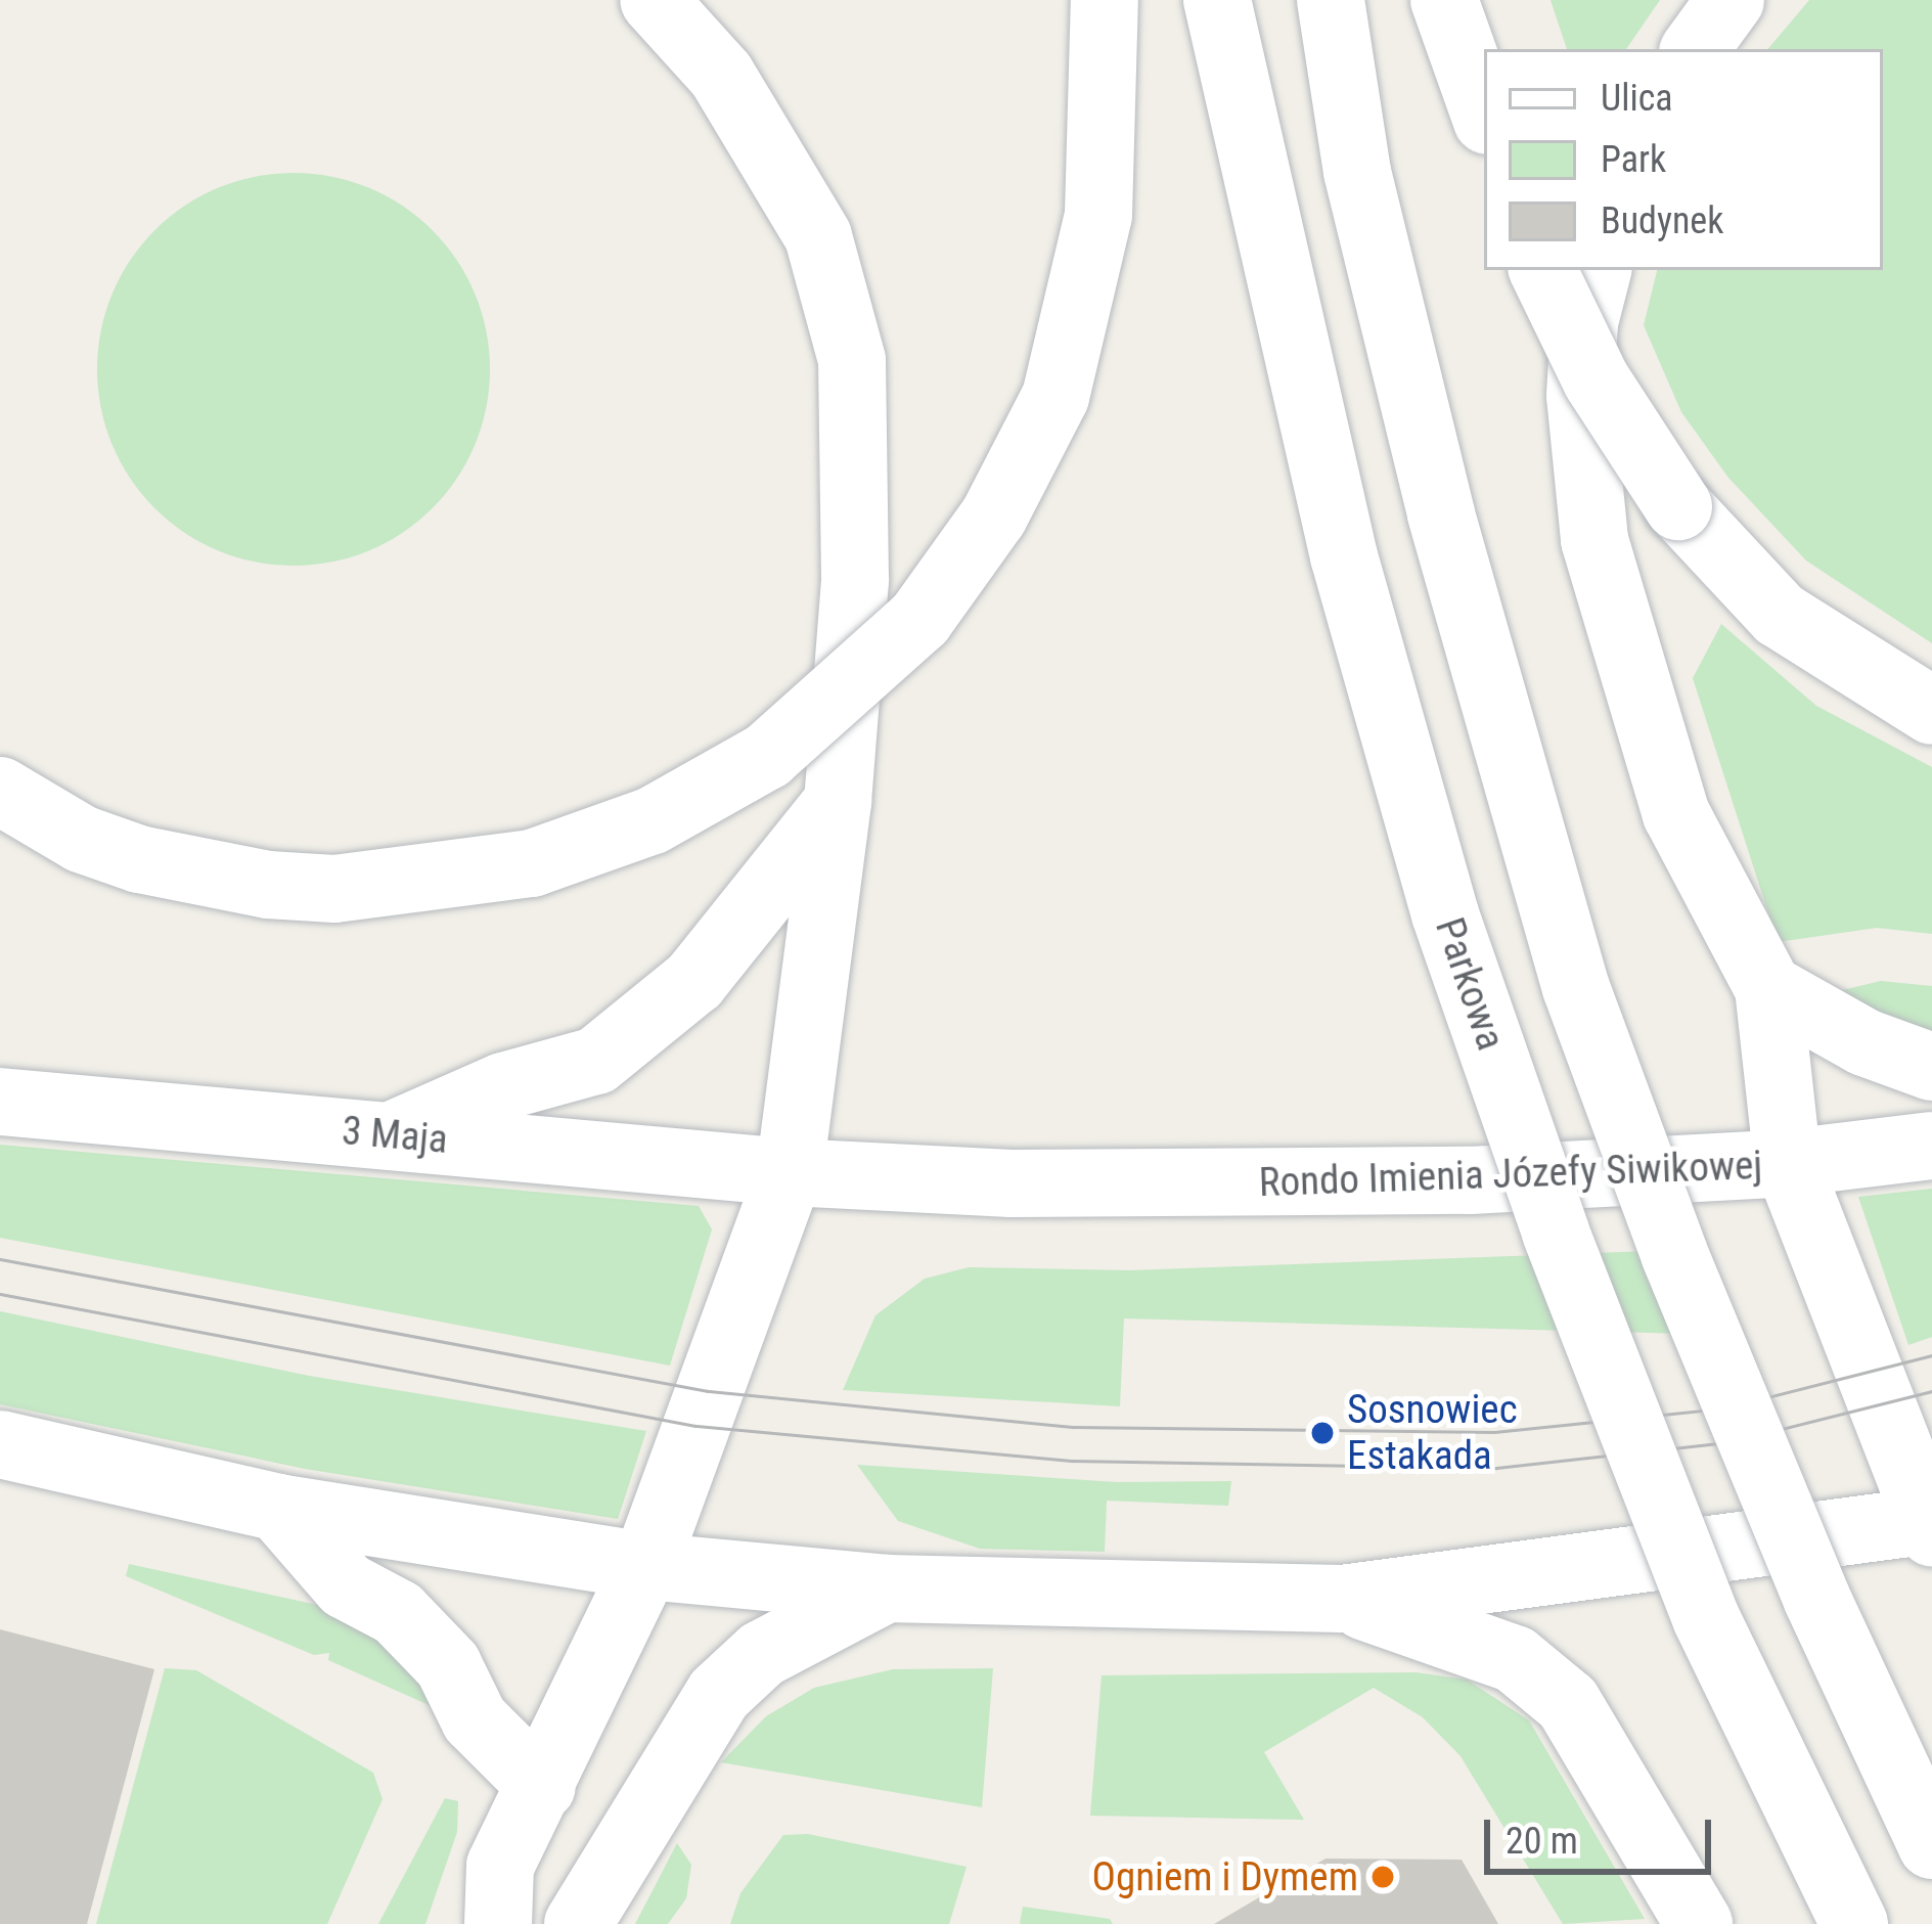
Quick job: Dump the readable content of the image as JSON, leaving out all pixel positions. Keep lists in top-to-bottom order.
{
  "streets": {
    "street": ["Parkowa", "3 Maja", "Rondo Imienia Józefy Siwikowej"]
  },
  "crossings": [
    ["3 Maja", "Rondo Imienia Józefy Siwikowej"]
  ],
  "places": ["Sosnowiec Estakada", "Ogniem i Dymem"],
  "legend": ["Ulica", "Park", "Budynek"],
  "scale_bar": "20 m"
}
